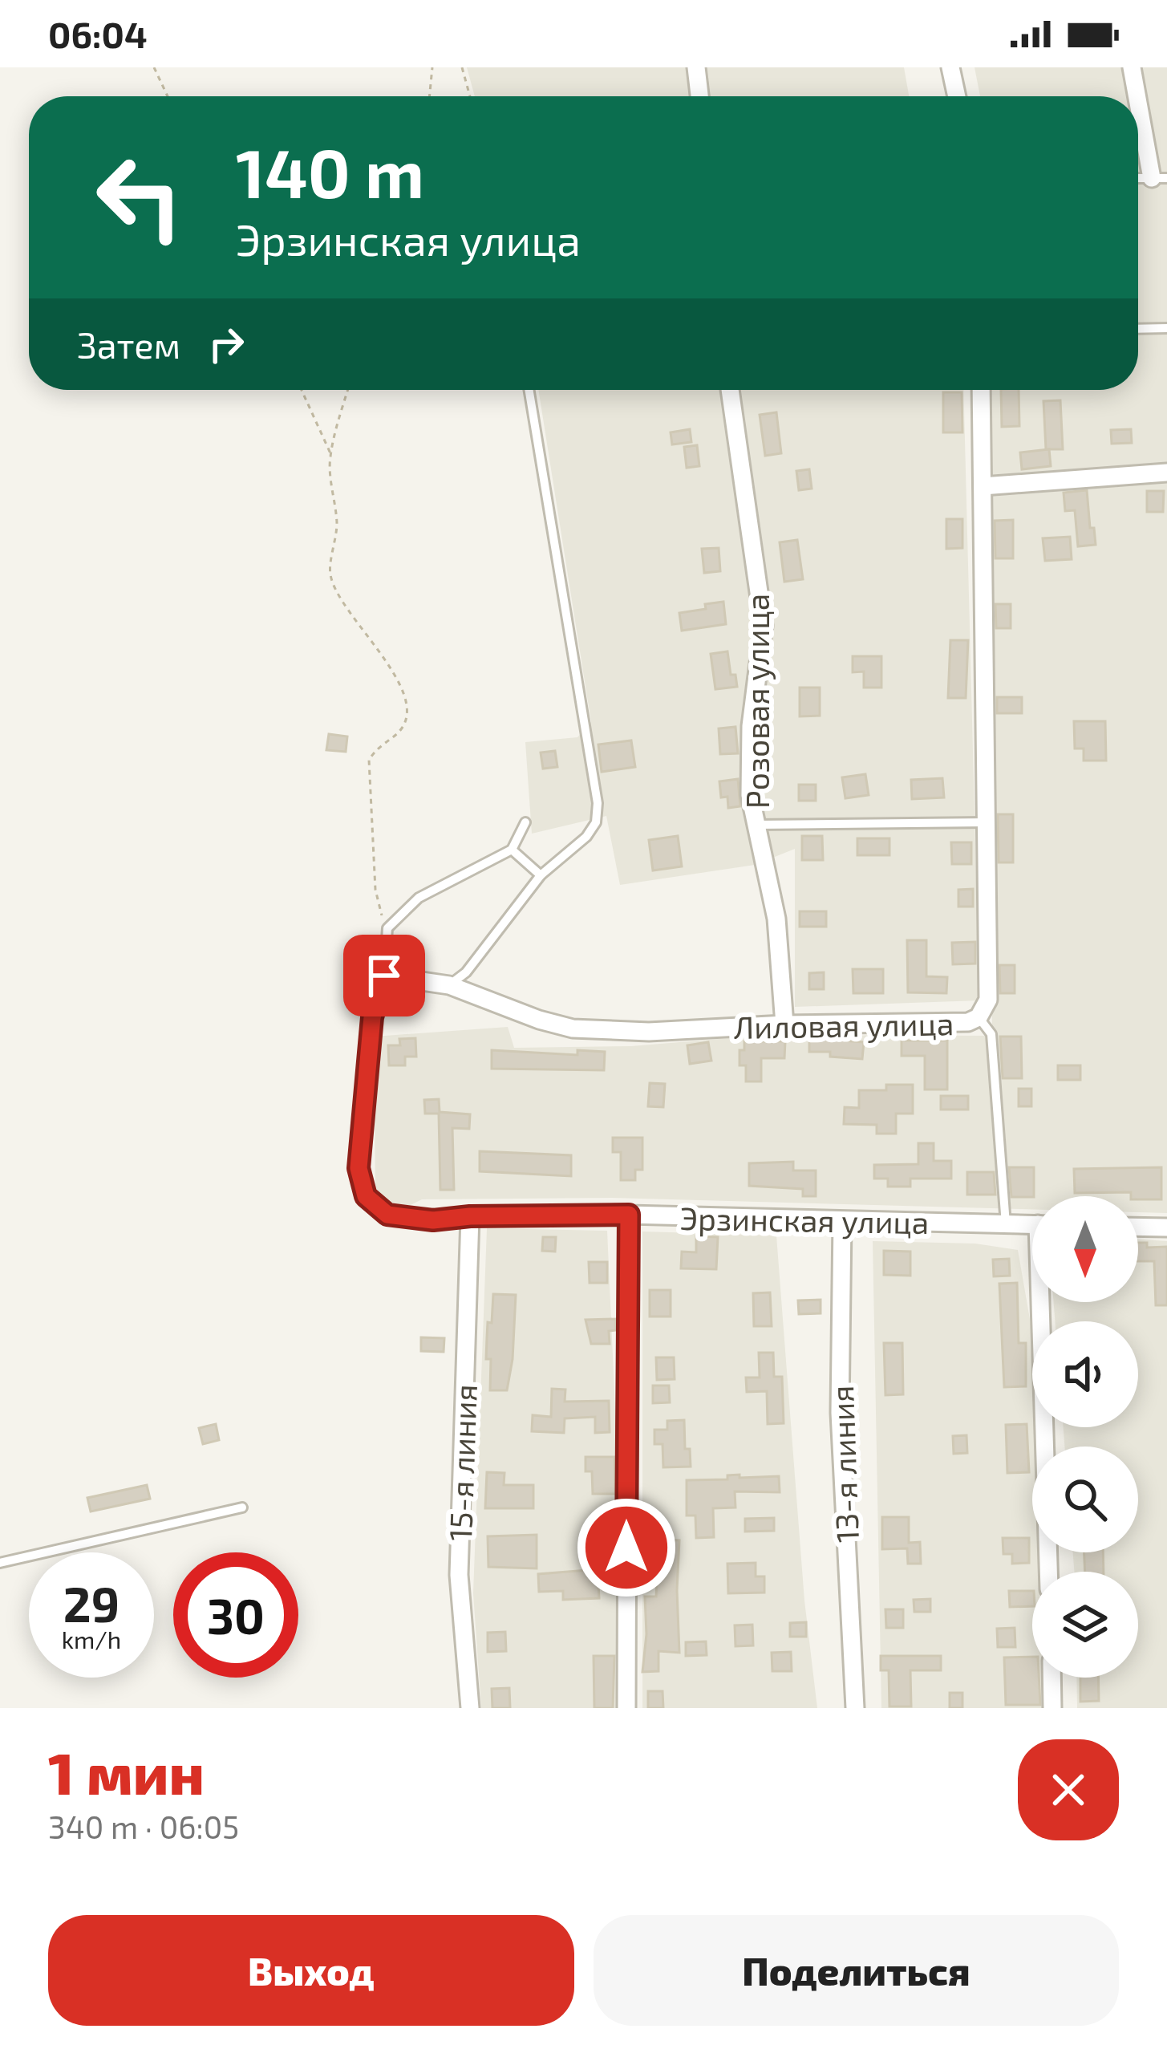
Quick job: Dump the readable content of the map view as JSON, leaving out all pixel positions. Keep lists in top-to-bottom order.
{
  "streets": {
    "street": [
      "Розовая улица",
      "Лиловая улица",
      "Эрзинская улица",
      "15-я линия",
      "13-я линия"
    ]
  },
  "crossings": [
    ["Розовая улица", "Лиловая улица"],
    ["Лиловая улица", "Эрзинская улица"],
    ["Эрзинская улица", "15-я линия"],
    ["Эрзинская улица", "13-я линия"]
  ],
  "north": "bottom",
  "page": {
    "status": "06:04",
    "turn": ["140 m", "Эрзинская улица"],
    "then": "Затем",
    "speed": "29 km/h",
    "limit": "30",
    "heading": ["1 мин", "340 m · 06:05"],
    "buttons": ["Выход", "Поделиться"]
  }
}
